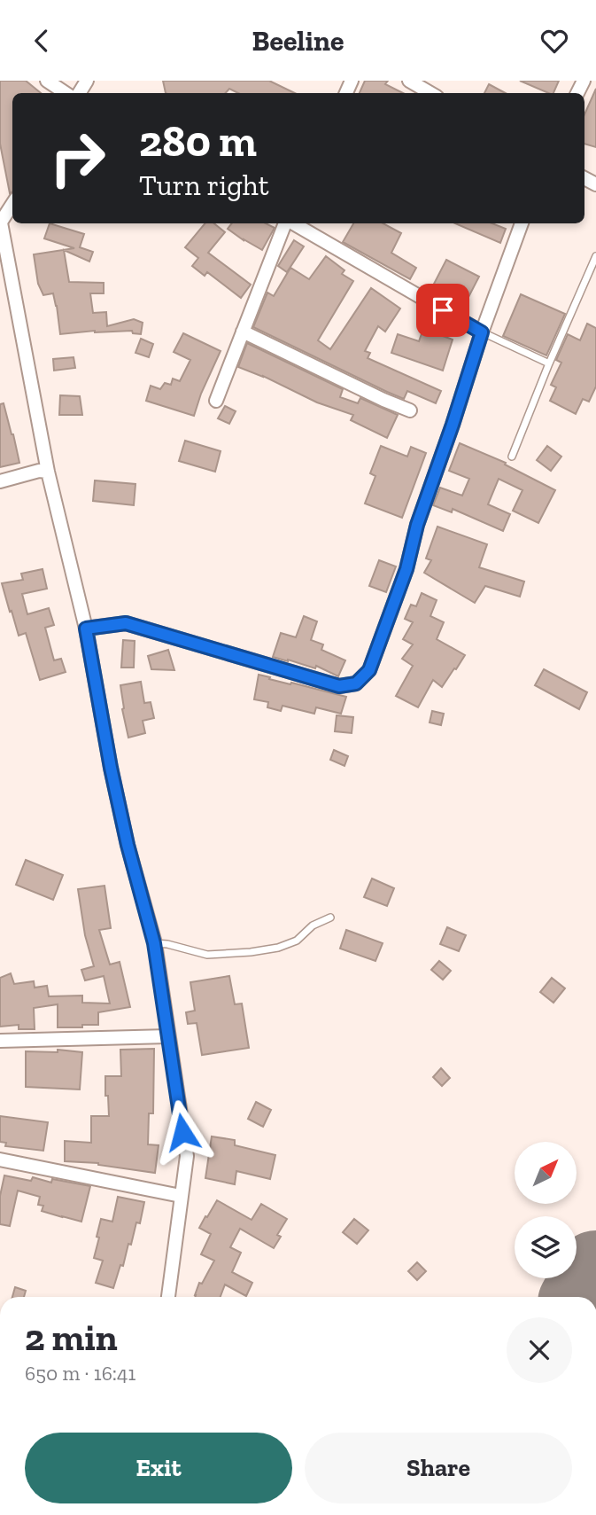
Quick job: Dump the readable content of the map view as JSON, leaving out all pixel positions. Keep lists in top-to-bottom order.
{
  "north": "top right",
  "page": {
    "header": "Beeline",
    "turn": ["280 m", "Turn right"],
    "heading": ["2 min", "650 m · 16:41"],
    "buttons": ["Exit", "Share"]
  }
}
